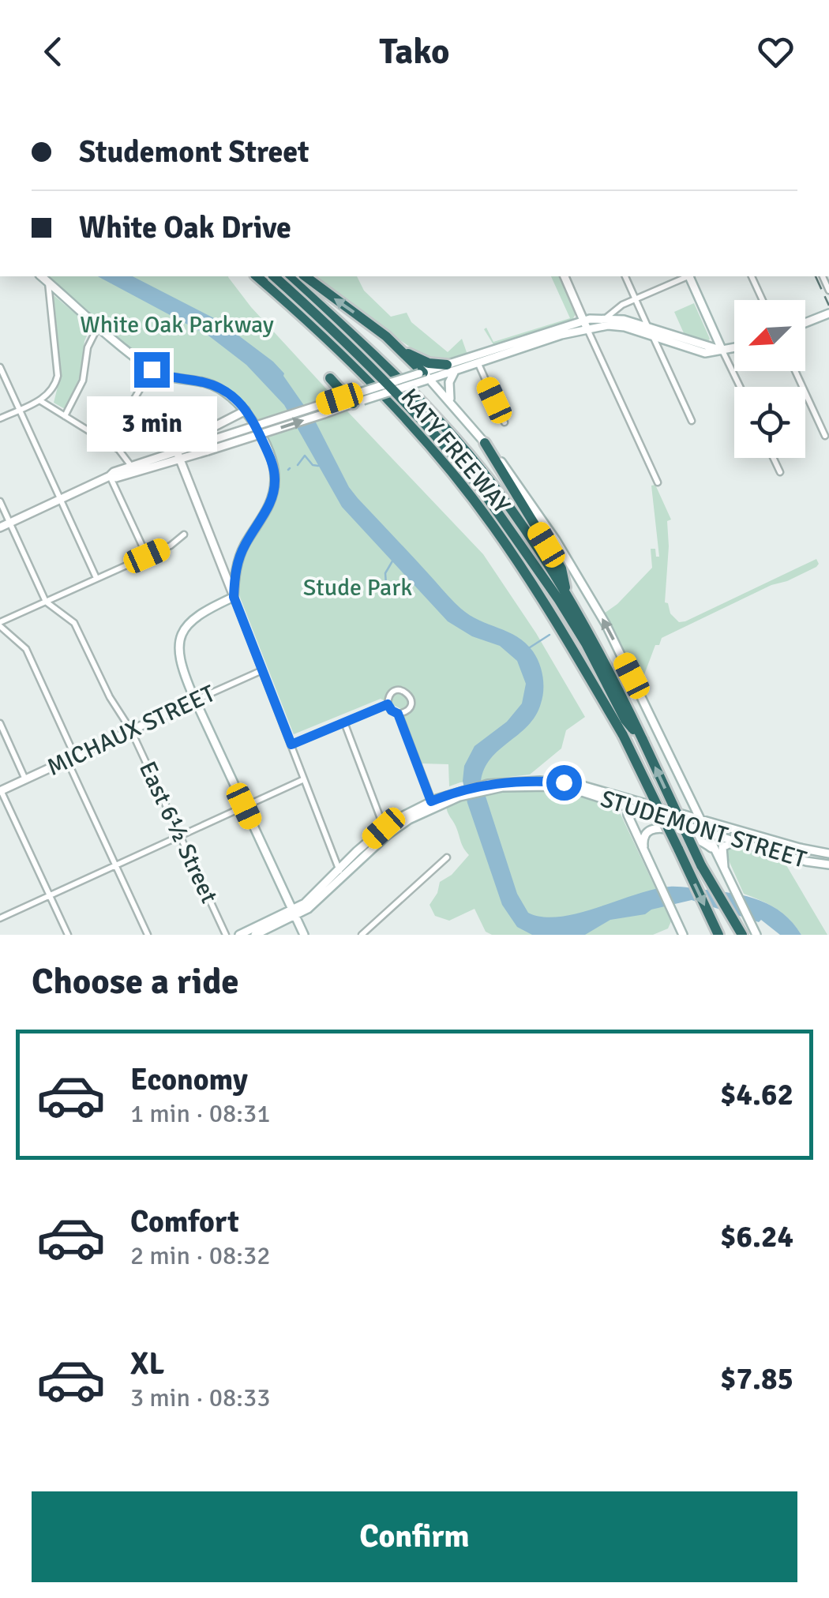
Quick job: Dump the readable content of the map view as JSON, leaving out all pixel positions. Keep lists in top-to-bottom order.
{
  "streets": {
    "highway": ["KATY FREEWAY"],
    "main road": ["MICHAUX STREET", "STUDEMONT STREET"],
    "street": ["East 6½ Street"]
  },
  "crossings": [
    ["MICHAUX STREET", "East 6½ Street"]
  ],
  "parks": ["White Oak Parkway", "Stude Park"],
  "north": "bottom left",
  "page": {
    "header": "Tako",
    "banner": ["Studemont Street", "White Oak Drive"],
    "bubble": "3 min",
    "heading": "Choose a ride",
    "list": [
      {
        "name": "Economy",
        "note": "1 min · 08:31",
        "value": "$4.62"
      },
      {
        "name": "Comfort",
        "note": "2 min · 08:32",
        "value": "$6.24"
      },
      {
        "name": "XL",
        "note": "3 min · 08:33",
        "value": "$7.85"
      }
    ],
    "buttons": "Confirm"
  }
}
